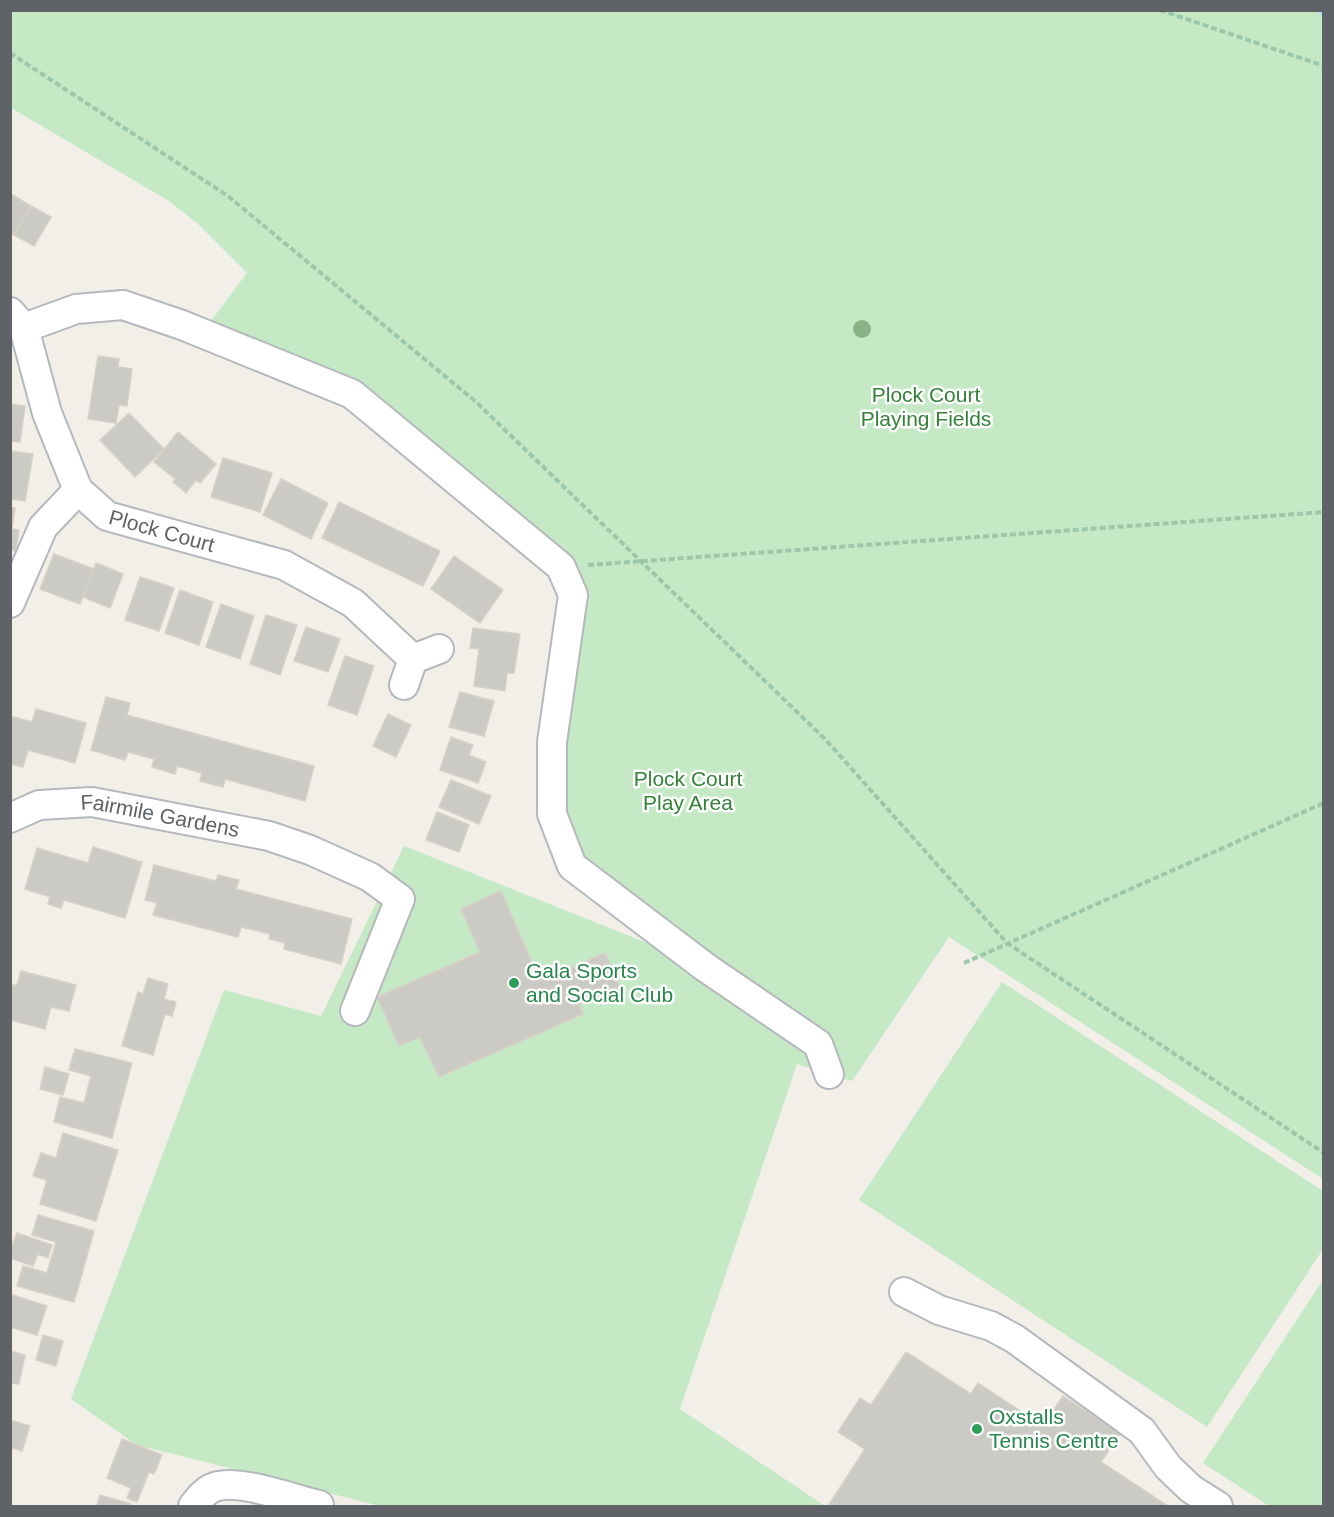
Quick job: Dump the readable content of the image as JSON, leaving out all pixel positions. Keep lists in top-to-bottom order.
{
  "streets": {
    "street": ["Plock Court", "Fairmile Gardens"]
  },
  "parks": ["Plock Court Playing Fields", "Plock Court Play Area"],
  "places": ["Gala Sports and Social Club", "Oxstalls Tennis Centre"]
}
